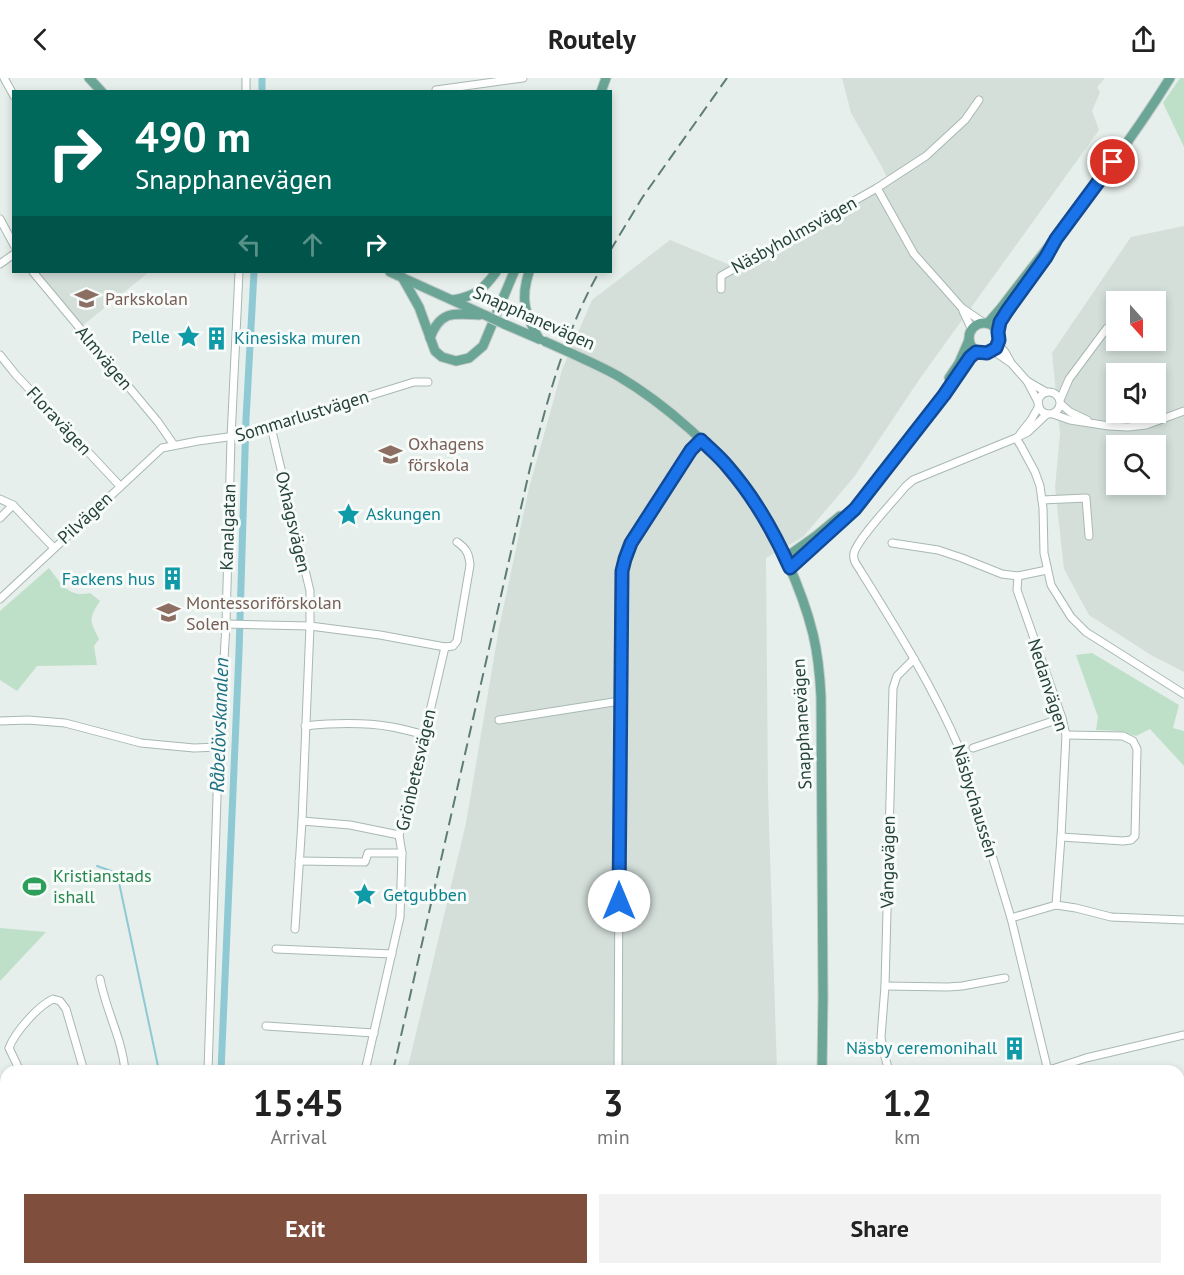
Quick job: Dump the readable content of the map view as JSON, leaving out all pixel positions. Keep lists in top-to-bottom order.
{
  "streets": {
    "main road": ["Snapphanevägen"],
    "street": [
      "Näsbyholmsvägen",
      "Almvägen",
      "Sommarlustvägen",
      "Floravägen",
      "Pilvägen",
      "Oxhagsvägen",
      "Kanalgatan",
      "Nedanvägen",
      "Grönbetesvägen",
      "Näsbychaussén",
      "Vångavägen"
    ]
  },
  "crossings": [
    ["Almvägen", "Sommarlustvägen"],
    ["Almvägen", "Pilvägen"],
    ["Sommarlustvägen", "Pilvägen"],
    ["Sommarlustvägen", "Oxhagsvägen"],
    ["Sommarlustvägen", "Kanalgatan"],
    ["Floravägen", "Pilvägen"],
    ["Näsbychaussén", "Vångavägen"]
  ],
  "water": ["Råbelövskanalen"],
  "places": {
    "school or university": ["Parkskolan", "Oxhagens förskola", "Montessoriförskolan Solen"],
    "place": ["Pelle", "Askungen", "Getgubben"],
    "building": ["Kinesiska muren", "Fackens hus", "Näsby ceremonihall"],
    "sports": ["Kristianstads ishall"]
  },
  "north": "bottom",
  "page": {
    "header": "Routely",
    "turn": ["490 m", "Snapphanevägen"],
    "eta": [
      "15:45",
      "Arrival",
      "3",
      "min",
      "1.2",
      "km"
    ],
    "buttons": ["Exit", "Share"]
  }
}
